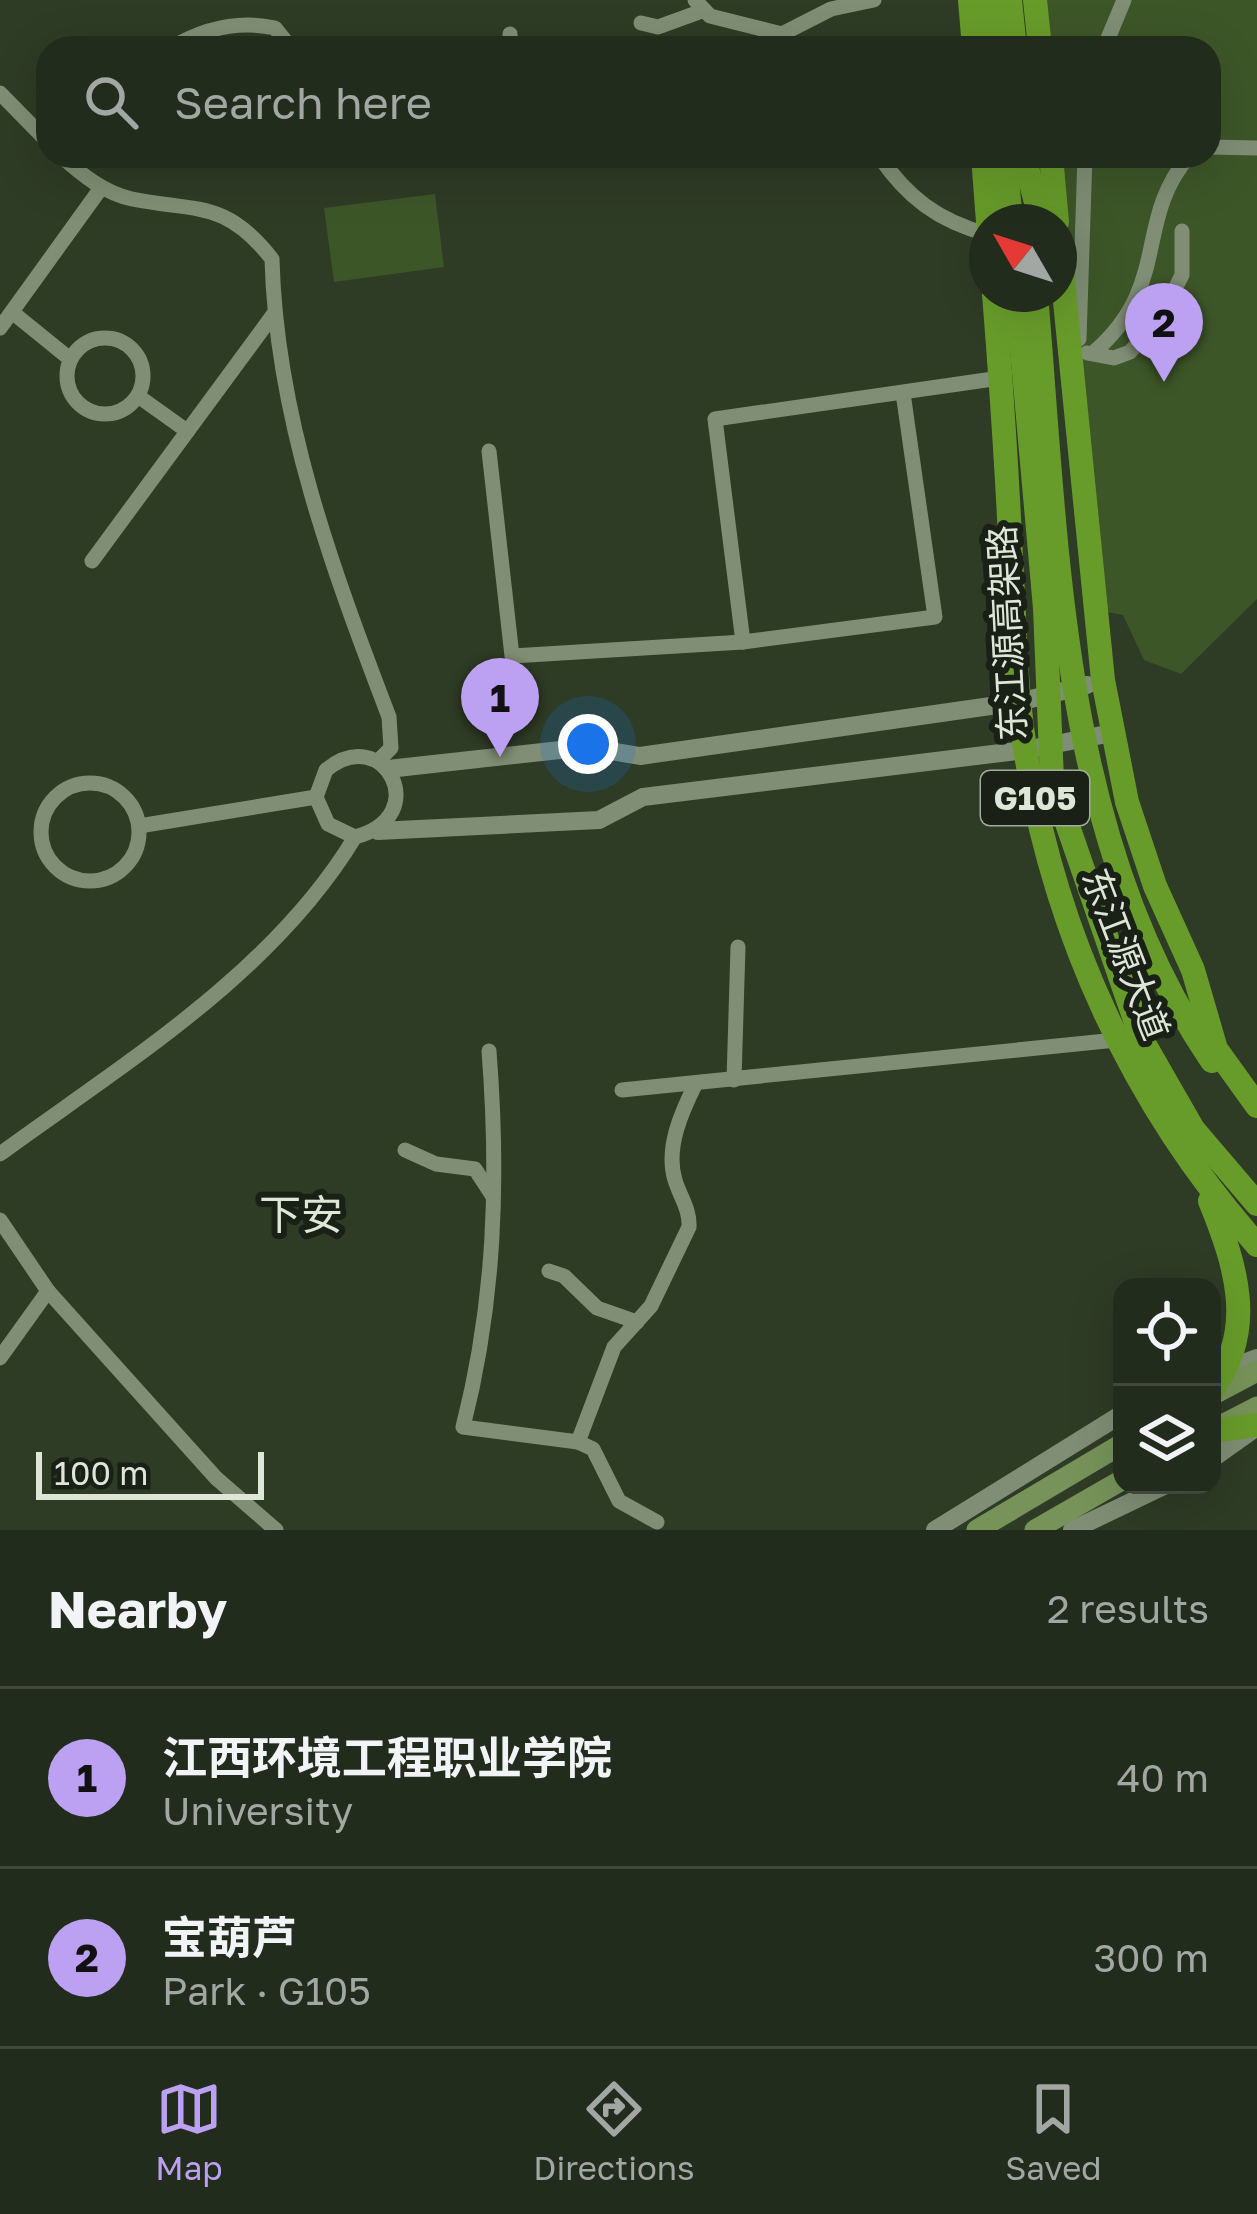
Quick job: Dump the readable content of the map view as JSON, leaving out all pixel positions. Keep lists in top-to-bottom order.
{
  "streets": {
    "highway": ["东江源高架路", "G105", "东江源大道"]
  },
  "districts": ["下安"],
  "scale_bar": "100 m",
  "north": "top left",
  "page": {
    "search": "Search here",
    "pins": ["2", "1"],
    "scale": "100 m",
    "heading": ["Nearby", "2 results"],
    "list": [
      {
        "mark": "1",
        "name": "江西环境工程职业学院",
        "note": "University",
        "value": "40 m"
      },
      {
        "mark": "2",
        "name": "宝葫芦",
        "note": "Park · G105",
        "value": "300 m"
      }
    ],
    "nav": ["Map", "Directions", "Saved"]
  }
}
